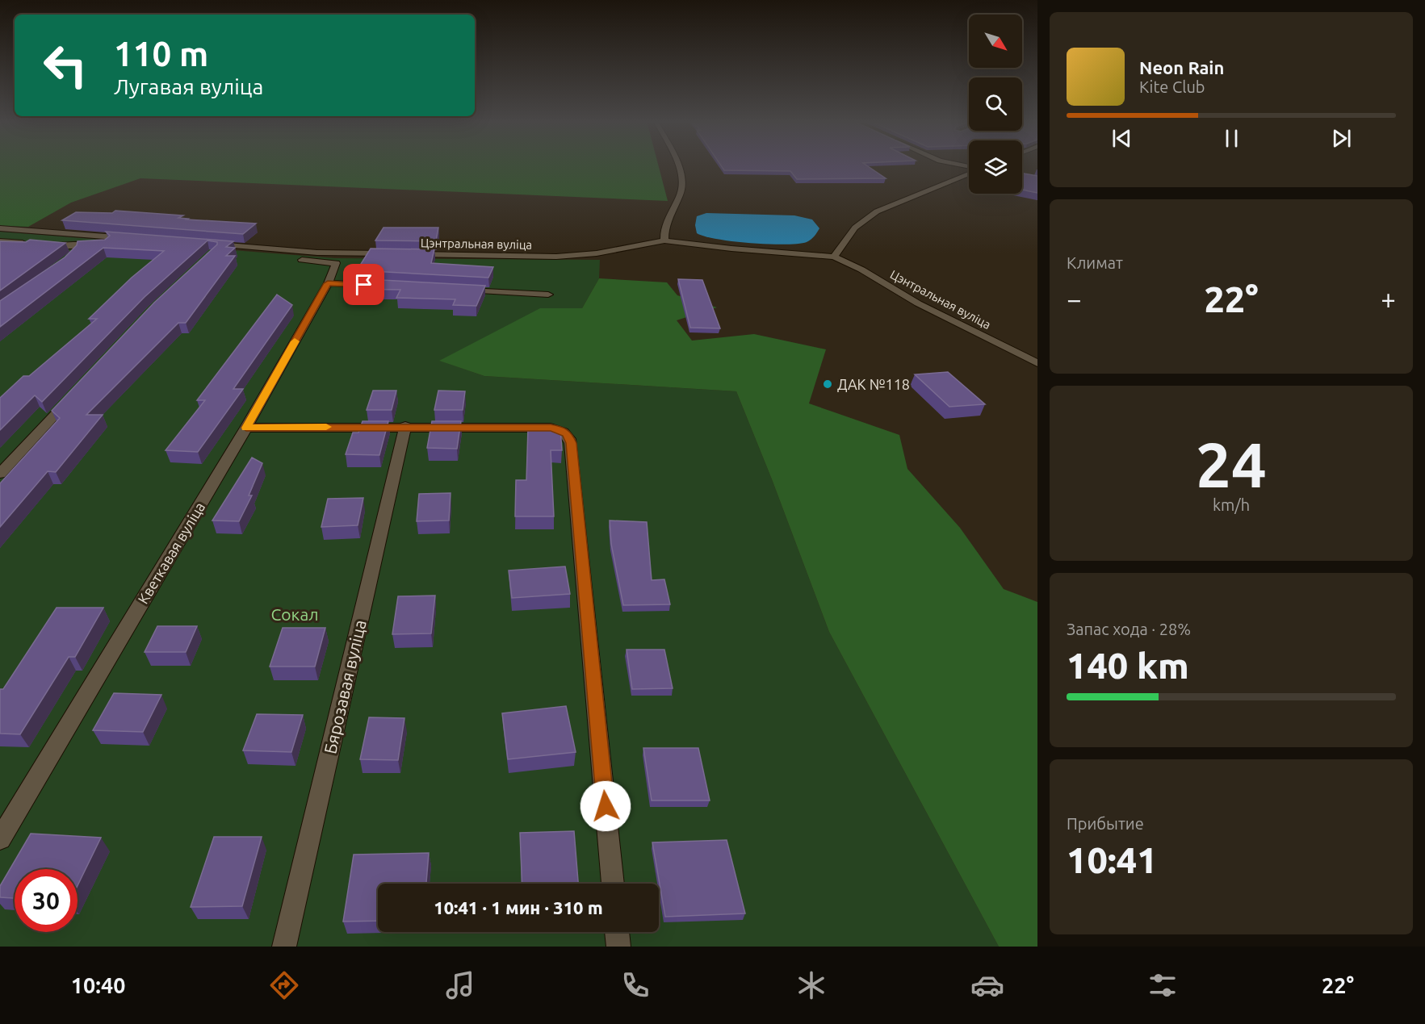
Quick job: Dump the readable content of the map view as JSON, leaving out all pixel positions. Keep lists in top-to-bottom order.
{
  "streets": {
    "street": ["Цэнтральная вуліца", "Кветкавая вуліца", "Бярозавая вуліца"]
  },
  "parks": ["Сокал"],
  "places": ["ДАК №118"],
  "north": "bottom right",
  "page": {
    "turn": ["110 m", "Лугавая вуліца"],
    "song": ["Neon Rain", "Kite Club"],
    "tile": [
      "Климат",
      ["24", "km/h"],
      ["Запас хода · 28%", "140 km"],
      ["Прибытие", "10:41"]
    ],
    "heat": ["−", "22°", "+"],
    "limit": "30",
    "trip": "10:41 · 1 мин · 310 m",
    "tabs": ["10:40", "22°"]
  }
}
